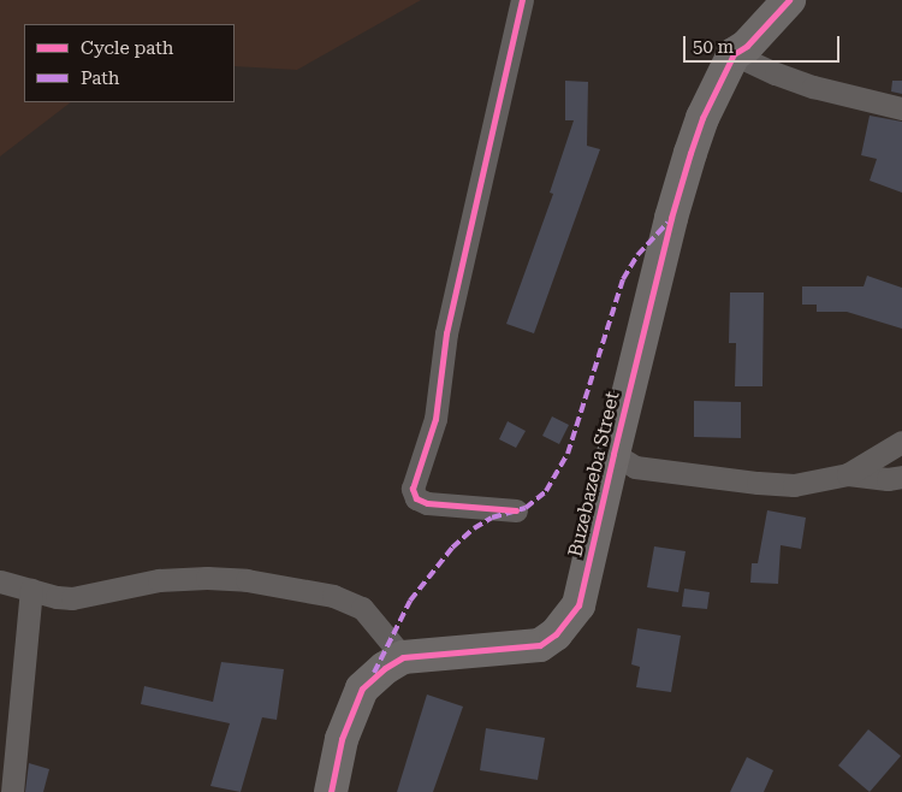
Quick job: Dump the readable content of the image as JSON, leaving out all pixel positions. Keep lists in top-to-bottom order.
{
  "streets": {
    "street": ["Buzebazeba Street"]
  },
  "legend": ["Cycle path", "Path"],
  "scale_bar": "50 m"
}
